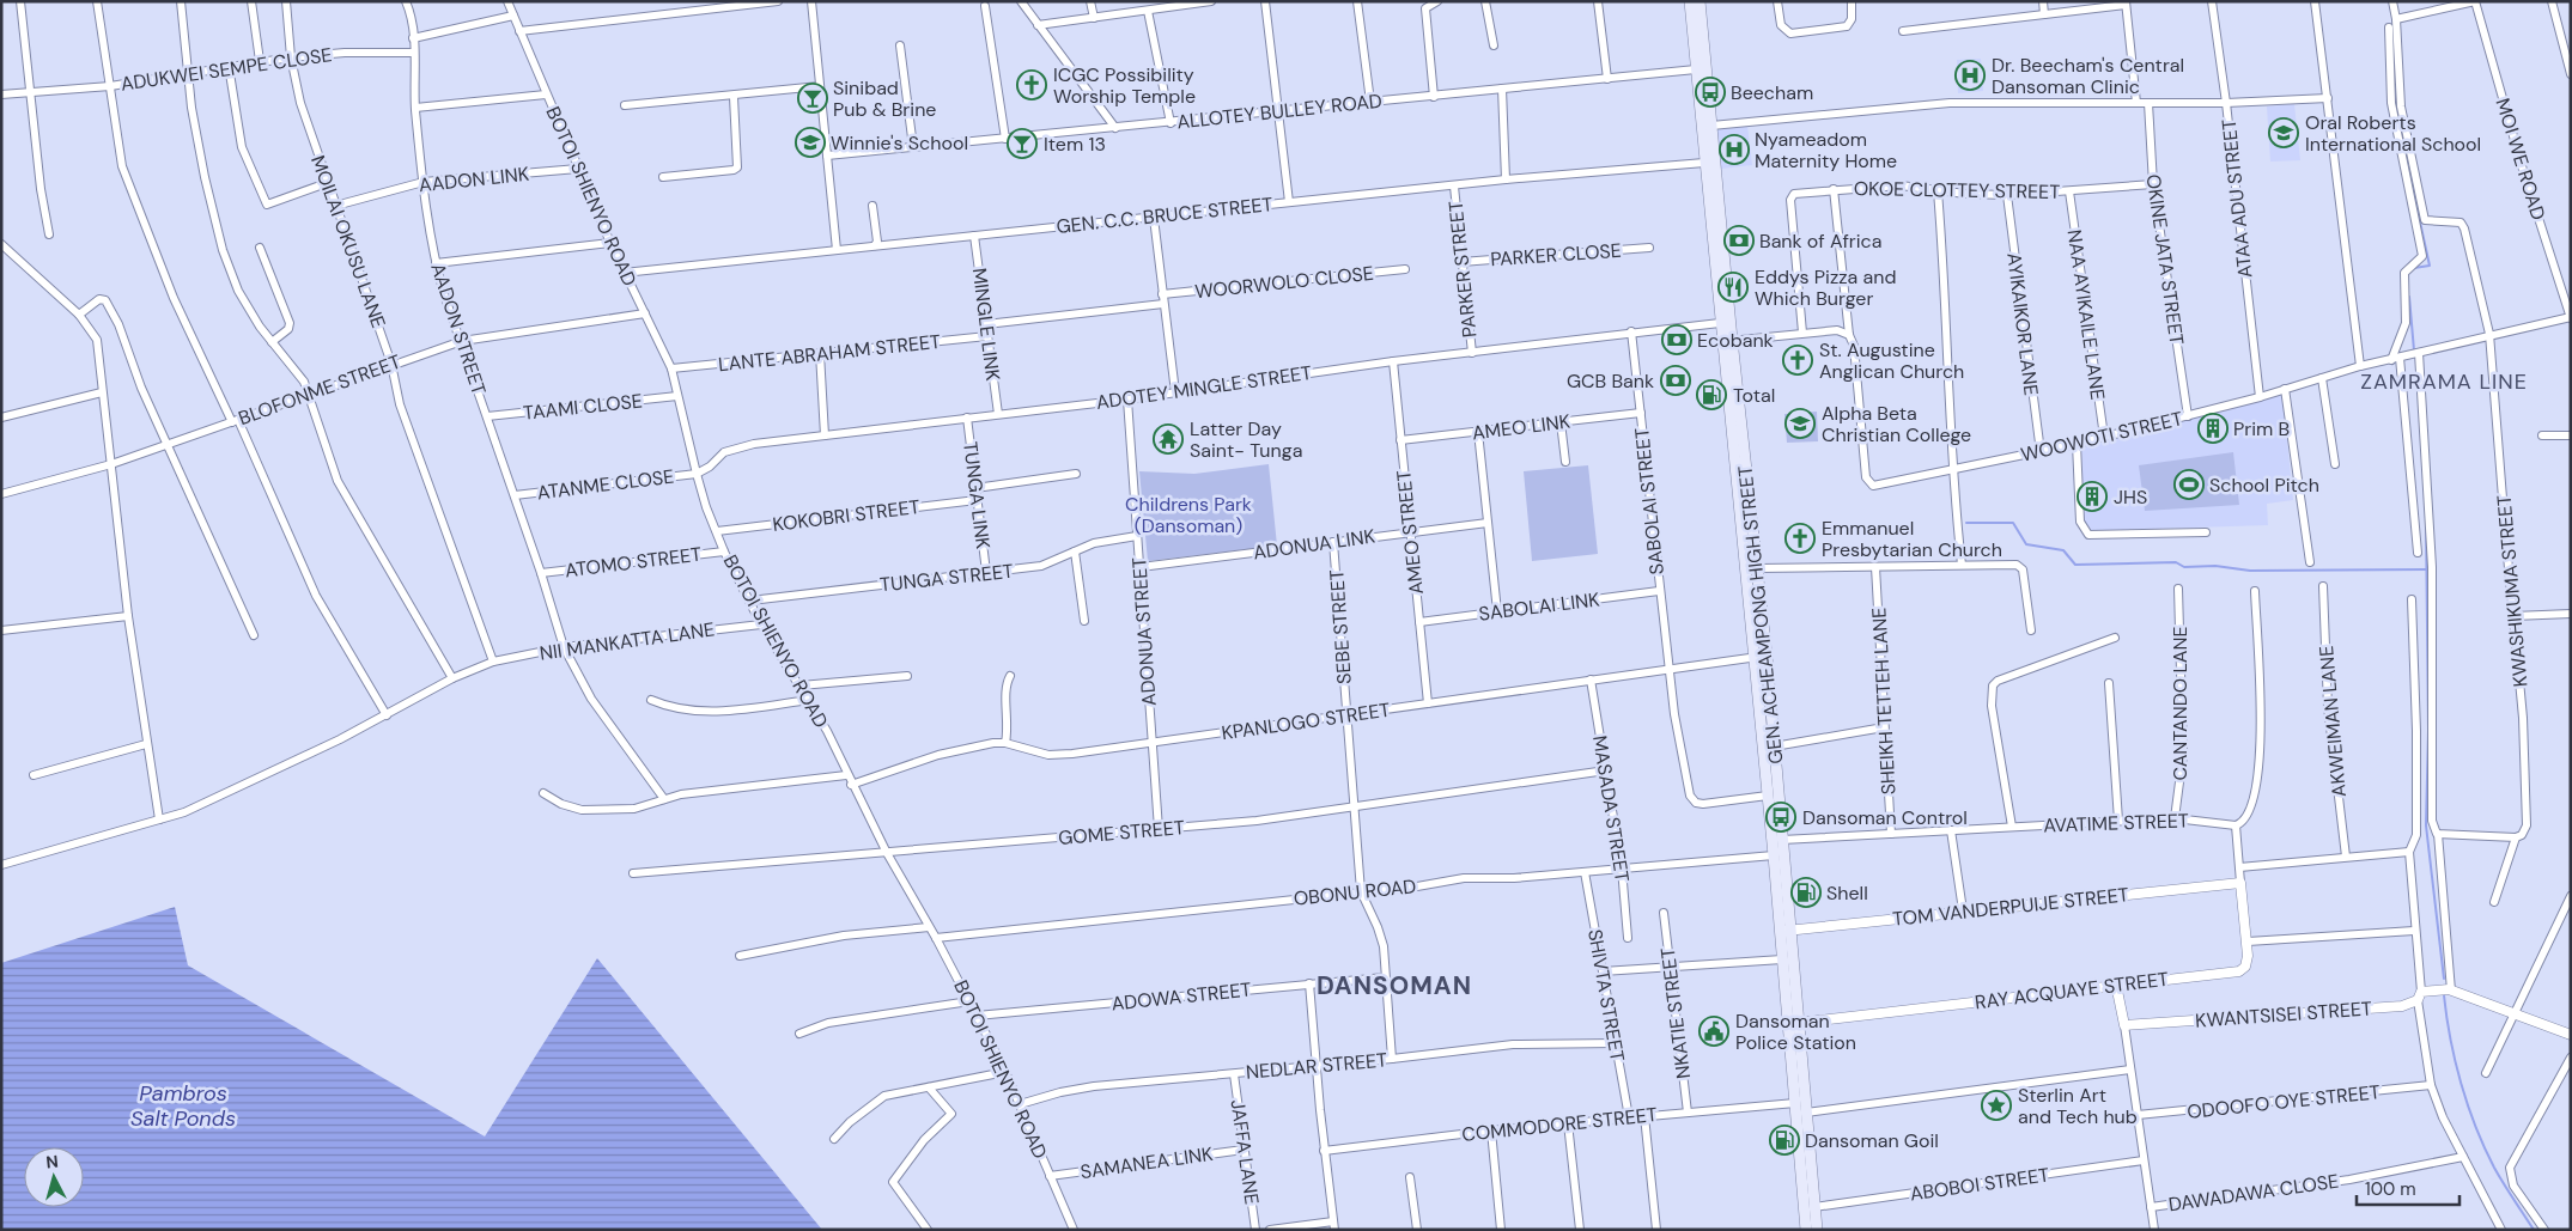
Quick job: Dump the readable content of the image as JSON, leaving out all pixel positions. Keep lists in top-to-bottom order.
{
  "streets": {
    "main road": ["GEN. ACHEAMPONG HIGH STREET"],
    "street": [
      "ADUKWEI SEMPE CLOSE",
      "ALLOTEY BULLEY ROAD",
      "MOI WE ROAD",
      "AADON LINK",
      "OKOE CLOTTEY STREET",
      "BOTOI SHIENYO ROAD",
      "ATAA ADU STREET",
      "GEN. C.C. BRUCE STREET",
      "MOILAI OKUSU LANE",
      "PARKER CLOSE",
      "OKINE JATA STREET",
      "PARKER STREET",
      "WOORWOLO CLOSE",
      "NAA AYIKAILE LANE",
      "MINGLE LINK",
      "AYIKAIKOR LANE",
      "AADON STREET",
      "LANTE ABRAHAM STREET",
      "ADOTEY MINGLE STREET",
      "BLOFONME STREET",
      "TAAMI CLOSE",
      "AMEO LINK",
      "WOOWOTI STREET",
      "ATANME CLOSE",
      "TUNGA LINK",
      "SABOLAI STREET",
      "KOKOBRI STREET",
      "AMEO STREET",
      "ADONUA LINK",
      "ATOMO STREET",
      "TUNGA STREET",
      "KWASHIKUMA STREET",
      "SABOLAI LINK",
      "SEBE STREET",
      "ADONUA STREET",
      "NII MANKATTA LANE",
      "SHEIKH TETTEH LANE",
      "CANTANDO LANE",
      "KPANLOGO STREET",
      "AKWEIMAN LANE",
      "MASADA STREET",
      "AVATIME STREET",
      "GOME STREET",
      "OBONU ROAD",
      "TOM VANDERPUIJE STREET",
      "RAY ACQUAYE STREET",
      "SHIVTA STREET",
      "ADOWA STREET",
      "NKATIE STREET",
      "KWANTSISEI STREET",
      "NEDLAR STREET",
      "ODOOFO OYE STREET",
      "COMMODORE STREET",
      "JAFFA LANE",
      "SAMANEA LINK",
      "ABOBOI STREET",
      "DAWADAWA CLOSE"
    ]
  },
  "crossings": [
    ["ADUKWEI SEMPE CLOSE", "MOILAI OKUSU LANE"],
    ["ADUKWEI SEMPE CLOSE", "AADON STREET"],
    ["ALLOTEY BULLEY ROAD", "GEN. ACHEAMPONG HIGH STREET"],
    ["MOI WE ROAD", "WOOWOTI STREET"],
    ["AADON LINK", "BOTOI SHIENYO ROAD"],
    ["AADON LINK", "MOILAI OKUSU LANE"],
    ["AADON LINK", "AADON STREET"],
    ["OKOE CLOTTEY STREET", "OKINE JATA STREET"],
    ["OKOE CLOTTEY STREET", "NAA AYIKAILE LANE"],
    ["OKOE CLOTTEY STREET", "AYIKAIKOR LANE"],
    ["BOTOI SHIENYO ROAD", "GEN. C.C. BRUCE STREET"],
    ["BOTOI SHIENYO ROAD", "LANTE ABRAHAM STREET"],
    ["BOTOI SHIENYO ROAD", "ADOTEY MINGLE STREET"],
    ["BOTOI SHIENYO ROAD", "BLOFONME STREET"],
    ["BOTOI SHIENYO ROAD", "TAAMI CLOSE"],
    ["BOTOI SHIENYO ROAD", "ATANME CLOSE"],
    ["BOTOI SHIENYO ROAD", "KOKOBRI STREET"],
    ["BOTOI SHIENYO ROAD", "ATOMO STREET"],
    ["BOTOI SHIENYO ROAD", "TUNGA STREET"],
    ["BOTOI SHIENYO ROAD", "NII MANKATTA LANE"],
    ["BOTOI SHIENYO ROAD", "KPANLOGO STREET"],
    ["BOTOI SHIENYO ROAD", "GOME STREET"],
    ["BOTOI SHIENYO ROAD", "OBONU ROAD"],
    ["BOTOI SHIENYO ROAD", "ADOWA STREET"],
    ["BOTOI SHIENYO ROAD", "NEDLAR STREET"],
    ["BOTOI SHIENYO ROAD", "SAMANEA LINK"],
    ["ATAA ADU STREET", "WOOWOTI STREET"],
    ["GEN. C.C. BRUCE STREET", "PARKER STREET"],
    ["GEN. C.C. BRUCE STREET", "MINGLE LINK"],
    ["GEN. C.C. BRUCE STREET", "GEN. ACHEAMPONG HIGH STREET"],
    ["MOILAI OKUSU LANE", "BLOFONME STREET"],
    ["MOILAI OKUSU LANE", "NII MANKATTA LANE"],
    ["PARKER CLOSE", "PARKER STREET"],
    ["OKINE JATA STREET", "WOOWOTI STREET"],
    ["PARKER STREET", "ADOTEY MINGLE STREET"],
    ["WOORWOLO CLOSE", "MINGLE LINK"],
    ["NAA AYIKAILE LANE", "WOOWOTI STREET"],
    ["MINGLE LINK", "LANTE ABRAHAM STREET"],
    ["MINGLE LINK", "ADOTEY MINGLE STREET"],
    ["AYIKAIKOR LANE", "WOOWOTI STREET"],
    ["AADON STREET", "BLOFONME STREET"],
    ["AADON STREET", "TAAMI CLOSE"],
    ["AADON STREET", "ATANME CLOSE"],
    ["AADON STREET", "ATOMO STREET"],
    ["AADON STREET", "NII MANKATTA LANE"],
    ["ADOTEY MINGLE STREET", "ATANME CLOSE"],
    ["ADOTEY MINGLE STREET", "TUNGA LINK"],
    ["ADOTEY MINGLE STREET", "SABOLAI STREET"],
    ["ADOTEY MINGLE STREET", "AMEO STREET"],
    ["ADOTEY MINGLE STREET", "GEN. ACHEAMPONG HIGH STREET"],
    ["ADOTEY MINGLE STREET", "ADONUA STREET"],
    ["AMEO LINK", "SABOLAI STREET"],
    ["AMEO LINK", "AMEO STREET"],
    ["WOOWOTI STREET", "KWASHIKUMA STREET"],
    ["TUNGA LINK", "KOKOBRI STREET"],
    ["TUNGA LINK", "TUNGA STREET"],
    ["SABOLAI STREET", "SABOLAI LINK"],
    ["SABOLAI STREET", "GEN. ACHEAMPONG HIGH STREET"],
    ["SABOLAI STREET", "KPANLOGO STREET"],
    ["AMEO STREET", "ADONUA LINK"],
    ["AMEO STREET", "SABOLAI LINK"],
    ["AMEO STREET", "KPANLOGO STREET"],
    ["ADONUA LINK", "SEBE STREET"],
    ["ADONUA LINK", "ADONUA STREET"],
    ["TUNGA STREET", "ADONUA STREET"],
    ["GEN. ACHEAMPONG HIGH STREET", "KPANLOGO STREET"],
    ["GEN. ACHEAMPONG HIGH STREET", "AVATIME STREET"],
    ["GEN. ACHEAMPONG HIGH STREET", "OBONU ROAD"],
    ["GEN. ACHEAMPONG HIGH STREET", "TOM VANDERPUIJE STREET"],
    ["GEN. ACHEAMPONG HIGH STREET", "RAY ACQUAYE STREET"],
    ["GEN. ACHEAMPONG HIGH STREET", "COMMODORE STREET"],
    ["GEN. ACHEAMPONG HIGH STREET", "ABOBOI STREET"],
    ["SEBE STREET", "KPANLOGO STREET"],
    ["SEBE STREET", "GOME STREET"],
    ["SEBE STREET", "OBONU ROAD"],
    ["SEBE STREET", "ADOWA STREET"],
    ["SEBE STREET", "NEDLAR STREET"],
    ["ADONUA STREET", "KPANLOGO STREET"],
    ["ADONUA STREET", "GOME STREET"],
    ["SHEIKH TETTEH LANE", "AVATIME STREET"],
    ["CANTANDO LANE", "AVATIME STREET"],
    ["KPANLOGO STREET", "MASADA STREET"],
    ["MASADA STREET", "GOME STREET"],
    ["MASADA STREET", "OBONU ROAD"],
    ["OBONU ROAD", "SHIVTA STREET"],
    ["TOM VANDERPUIJE STREET", "RAY ACQUAYE STREET"],
    ["SHIVTA STREET", "NEDLAR STREET"],
    ["SHIVTA STREET", "COMMODORE STREET"],
    ["NKATIE STREET", "COMMODORE STREET"],
    ["NEDLAR STREET", "JAFFA LANE"],
    ["JAFFA LANE", "SAMANEA LINK"]
  ],
  "districts": ["ZAMRAMA LINE", "DANSOMAN"],
  "water": ["Pambros Salt Ponds"],
  "parks": ["Childrens Park (Dansoman)"],
  "places": {
    "hospital": ["Dr. Beecham's Central Dansoman Clinic", "Nyameadom Maternity Home"],
    "church": ["ICGC Possibility Worship Temple", "St. Augustine Anglican Church", "Emmanuel Presbytarian Church"],
    "bus stop": ["Beecham", "Dansoman Control"],
    "bar": ["Sinibad Pub & Brine", "Item 13"],
    "school or university": ["Oral Roberts International School", "Winnie's School", "Alpha Beta Christian College"],
    "bank": ["Bank of Africa", "Ecobank", "GCB Bank"],
    "restaurant": ["Eddys Pizza and Which Burger"],
    "fuel station": ["Total", "Shell", "Dansoman Goil"],
    "building": ["Prim B", "JHS"],
    "temple": ["Latter Day Saint- Tunga"],
    "sports": ["School Pitch"],
    "public building": ["Dansoman Police Station"],
    "place": ["Sterlin Art and Tech hub"]
  },
  "scale_bar": "100 m",
  "north": "top"
}
